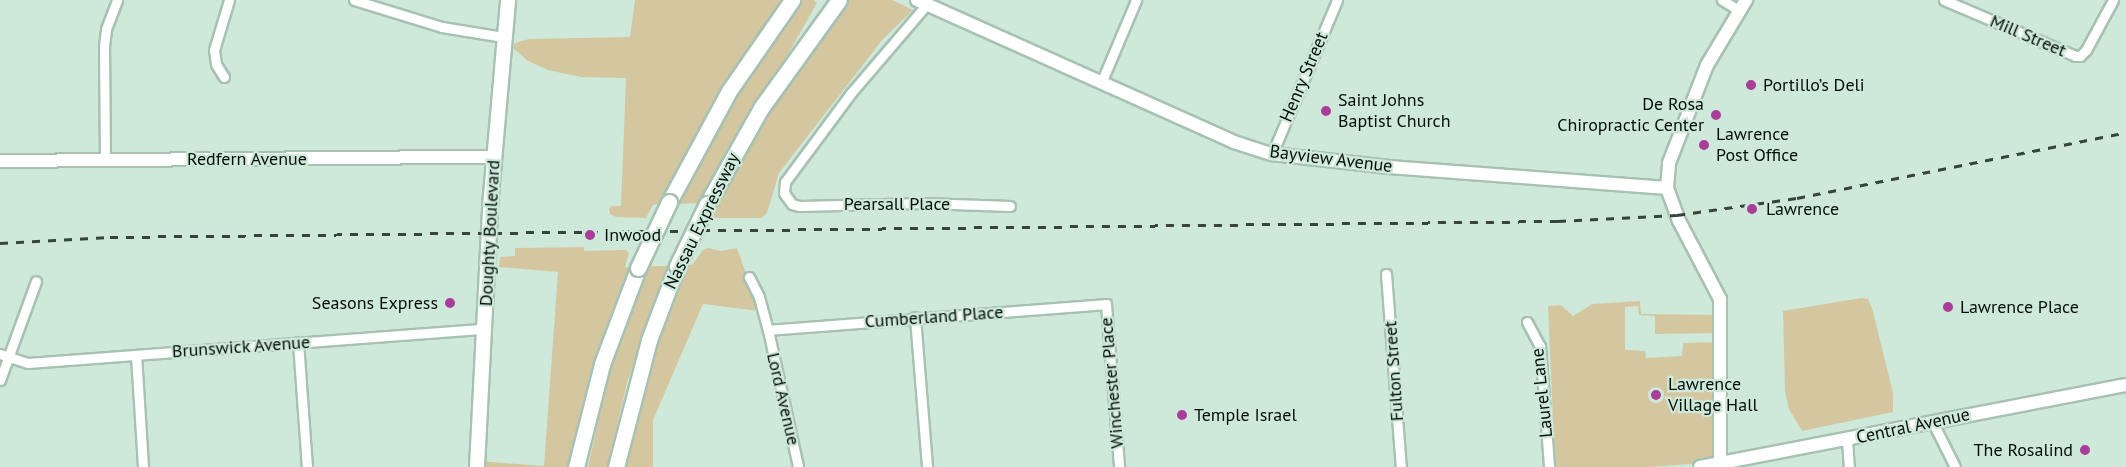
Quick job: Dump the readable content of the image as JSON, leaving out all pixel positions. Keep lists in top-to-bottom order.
{
  "streets": {
    "highway": ["Nassau Expressway"],
    "main road": ["Doughty Boulevard"],
    "street": [
      "Mill Street",
      "Henry Street",
      "Redfern Avenue",
      "Bayview Avenue",
      "Pearsall Place",
      "Cumberland Place",
      "Brunswick Avenue",
      "Fulton Street",
      "Winchester Place",
      "Laurel Lane",
      "Lord Avenue",
      "Central Avenue"
    ]
  },
  "crossings": [
    ["Henry Street", "Bayview Avenue"],
    ["Redfern Avenue", "Doughty Boulevard"],
    ["Bayview Avenue", "Pearsall Place"],
    ["Doughty Boulevard", "Brunswick Avenue"],
    ["Cumberland Place", "Winchester Place"],
    ["Cumberland Place", "Lord Avenue"]
  ],
  "places": [
    "Portillo’s Deli",
    "Saint Johns Baptist Church",
    "De Rosa Chiropractic Center",
    "Lawrence Post Office",
    "Lawrence",
    "Inwood",
    "Seasons Express",
    "Lawrence Place",
    "Lawrence Village Hall",
    "Temple Israel",
    "The Rosalind"
  ]
}
